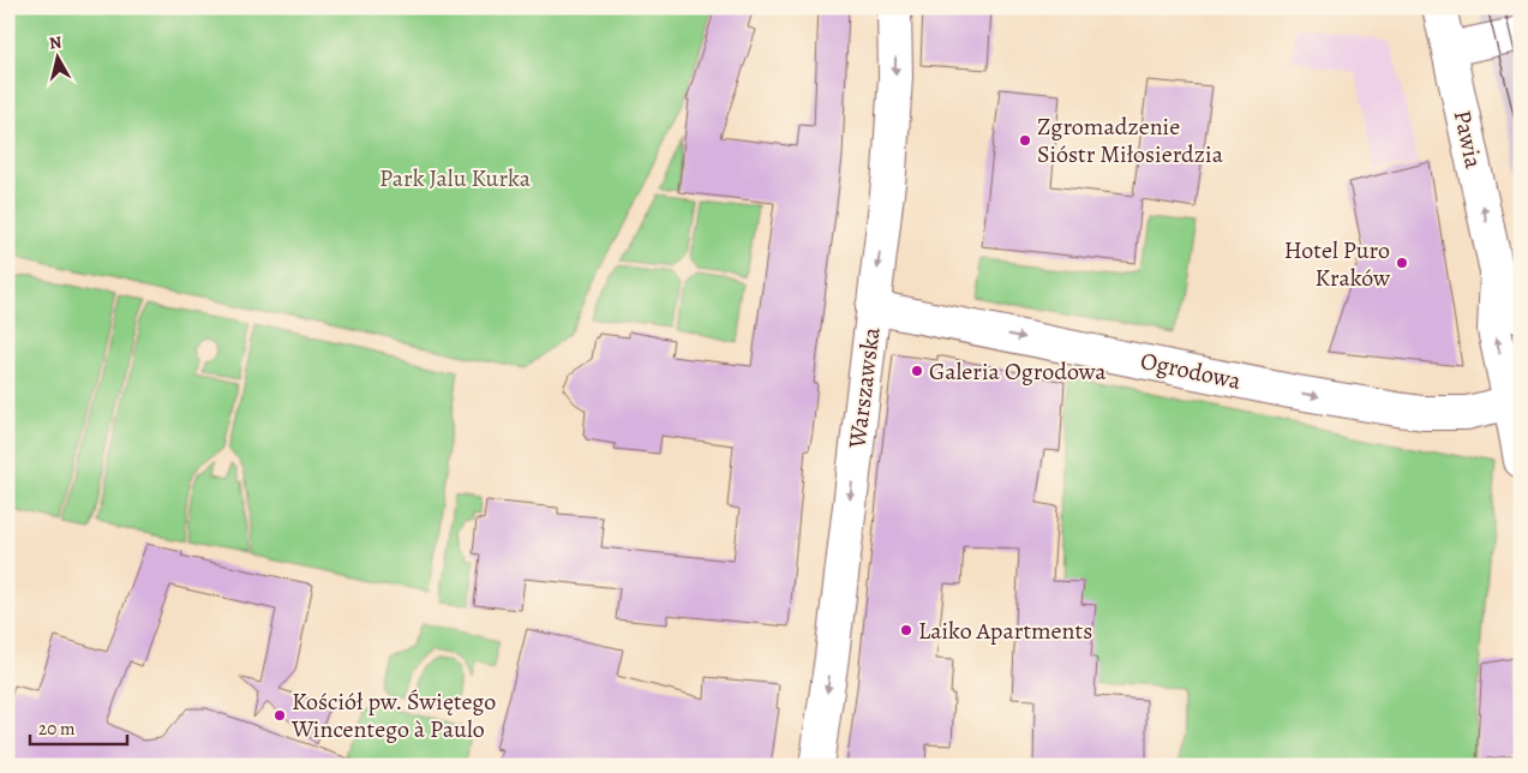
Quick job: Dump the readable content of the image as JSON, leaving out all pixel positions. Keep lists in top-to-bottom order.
{
  "streets": {
    "street": ["Pawia", "Ogrodowa", "Warszawska"]
  },
  "crossings": [
    ["Pawia", "Ogrodowa"],
    ["Ogrodowa", "Warszawska"]
  ],
  "one_way": ["Pawia", "Ogrodowa", "Warszawska"],
  "parks": ["Park Jalu Kurka"],
  "places": [
    "Zgromadzenie Sióstr Miłosierdzia",
    "Hotel Puro Kraków",
    "Galeria Ogrodowa",
    "Laiko Apartments",
    "Kościół pw. Świętego Wincentego à Paulo"
  ],
  "scale_bar": "20 m",
  "north": "top"
}
